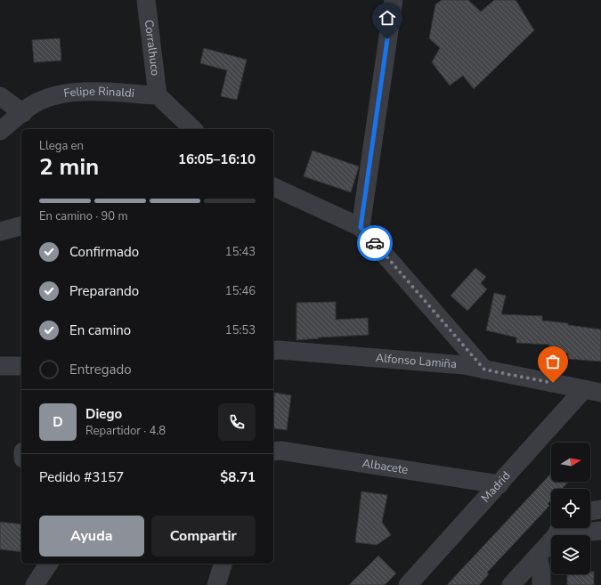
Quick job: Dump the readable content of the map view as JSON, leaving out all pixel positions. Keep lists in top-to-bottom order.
{
  "streets": {
    "street": [
      "Corralhuco",
      "Felipe Rinaldi",
      "Alfonso Lamiña",
      "Albacete",
      "Madrid"
    ]
  },
  "crossings": [
    ["Corralhuco", "Felipe Rinaldi"],
    ["Alfonso Lamiña", "Madrid"],
    ["Albacete", "Madrid"]
  ],
  "north": "right",
  "page": {
    "heading": ["2 min", "Llega en", "16:05–16:10"],
    "panel": [
      "Diego",
      "Repartidor · 4.8",
      "Pedido #3157",
      "$8.71"
    ],
    "bar": "En camino · 90 m",
    "list": [
      ["Confirmado", "15:43"],
      ["Preparando", "15:46"],
      ["En camino", "15:53"],
      "Entregado"
    ],
    "round": "D",
    "buttons": ["Ayuda", "Compartir"]
  }
}
